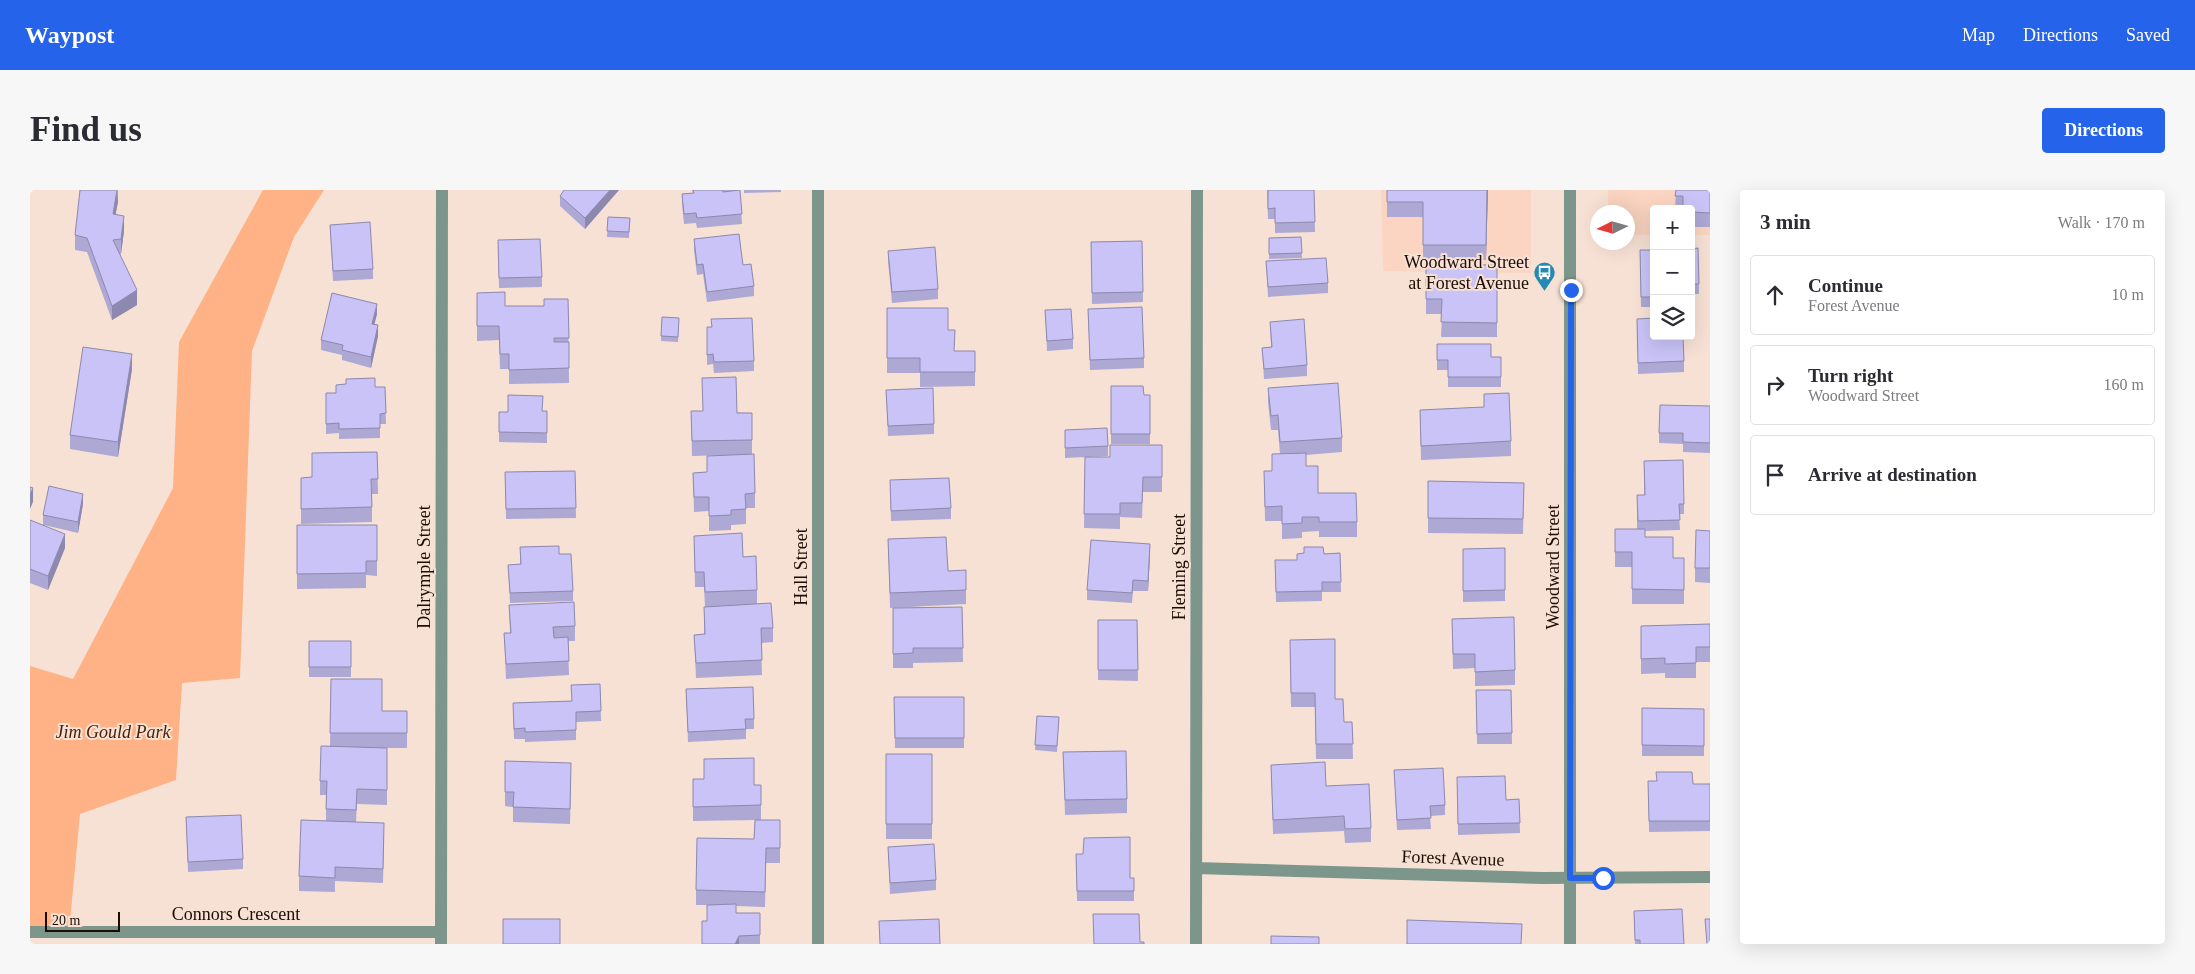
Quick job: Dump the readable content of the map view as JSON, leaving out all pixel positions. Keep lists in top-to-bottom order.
{
  "streets": {
    "street": [
      "Dalrymple Street",
      "Hall Street",
      "Fleming Street",
      "Woodward Street",
      "Forest Avenue",
      "Connors Crescent"
    ]
  },
  "crossings": [
    ["Dalrymple Street", "Connors Crescent"],
    ["Fleming Street", "Forest Avenue"],
    ["Woodward Street", "Forest Avenue"]
  ],
  "parks": ["Jim Gould Park"],
  "places": {
    "bus stop": ["Woodward Street at Forest Avenue"]
  },
  "scale_bar": "20 m",
  "north": "left",
  "page": {
    "header": "Waypost",
    "nav": ["Map", "Directions", "Saved"],
    "buttons": "Directions",
    "title": "Find us",
    "heading": ["3 min", "Walk · 170 m"],
    "map_buttons": ["+", "−"],
    "list": [
      ["Continue", "Forest Avenue", "10 m"],
      ["Turn right", "Woodward Street", "160 m"],
      "Arrive at destination"
    ],
    "scale": "20 m"
  }
}
